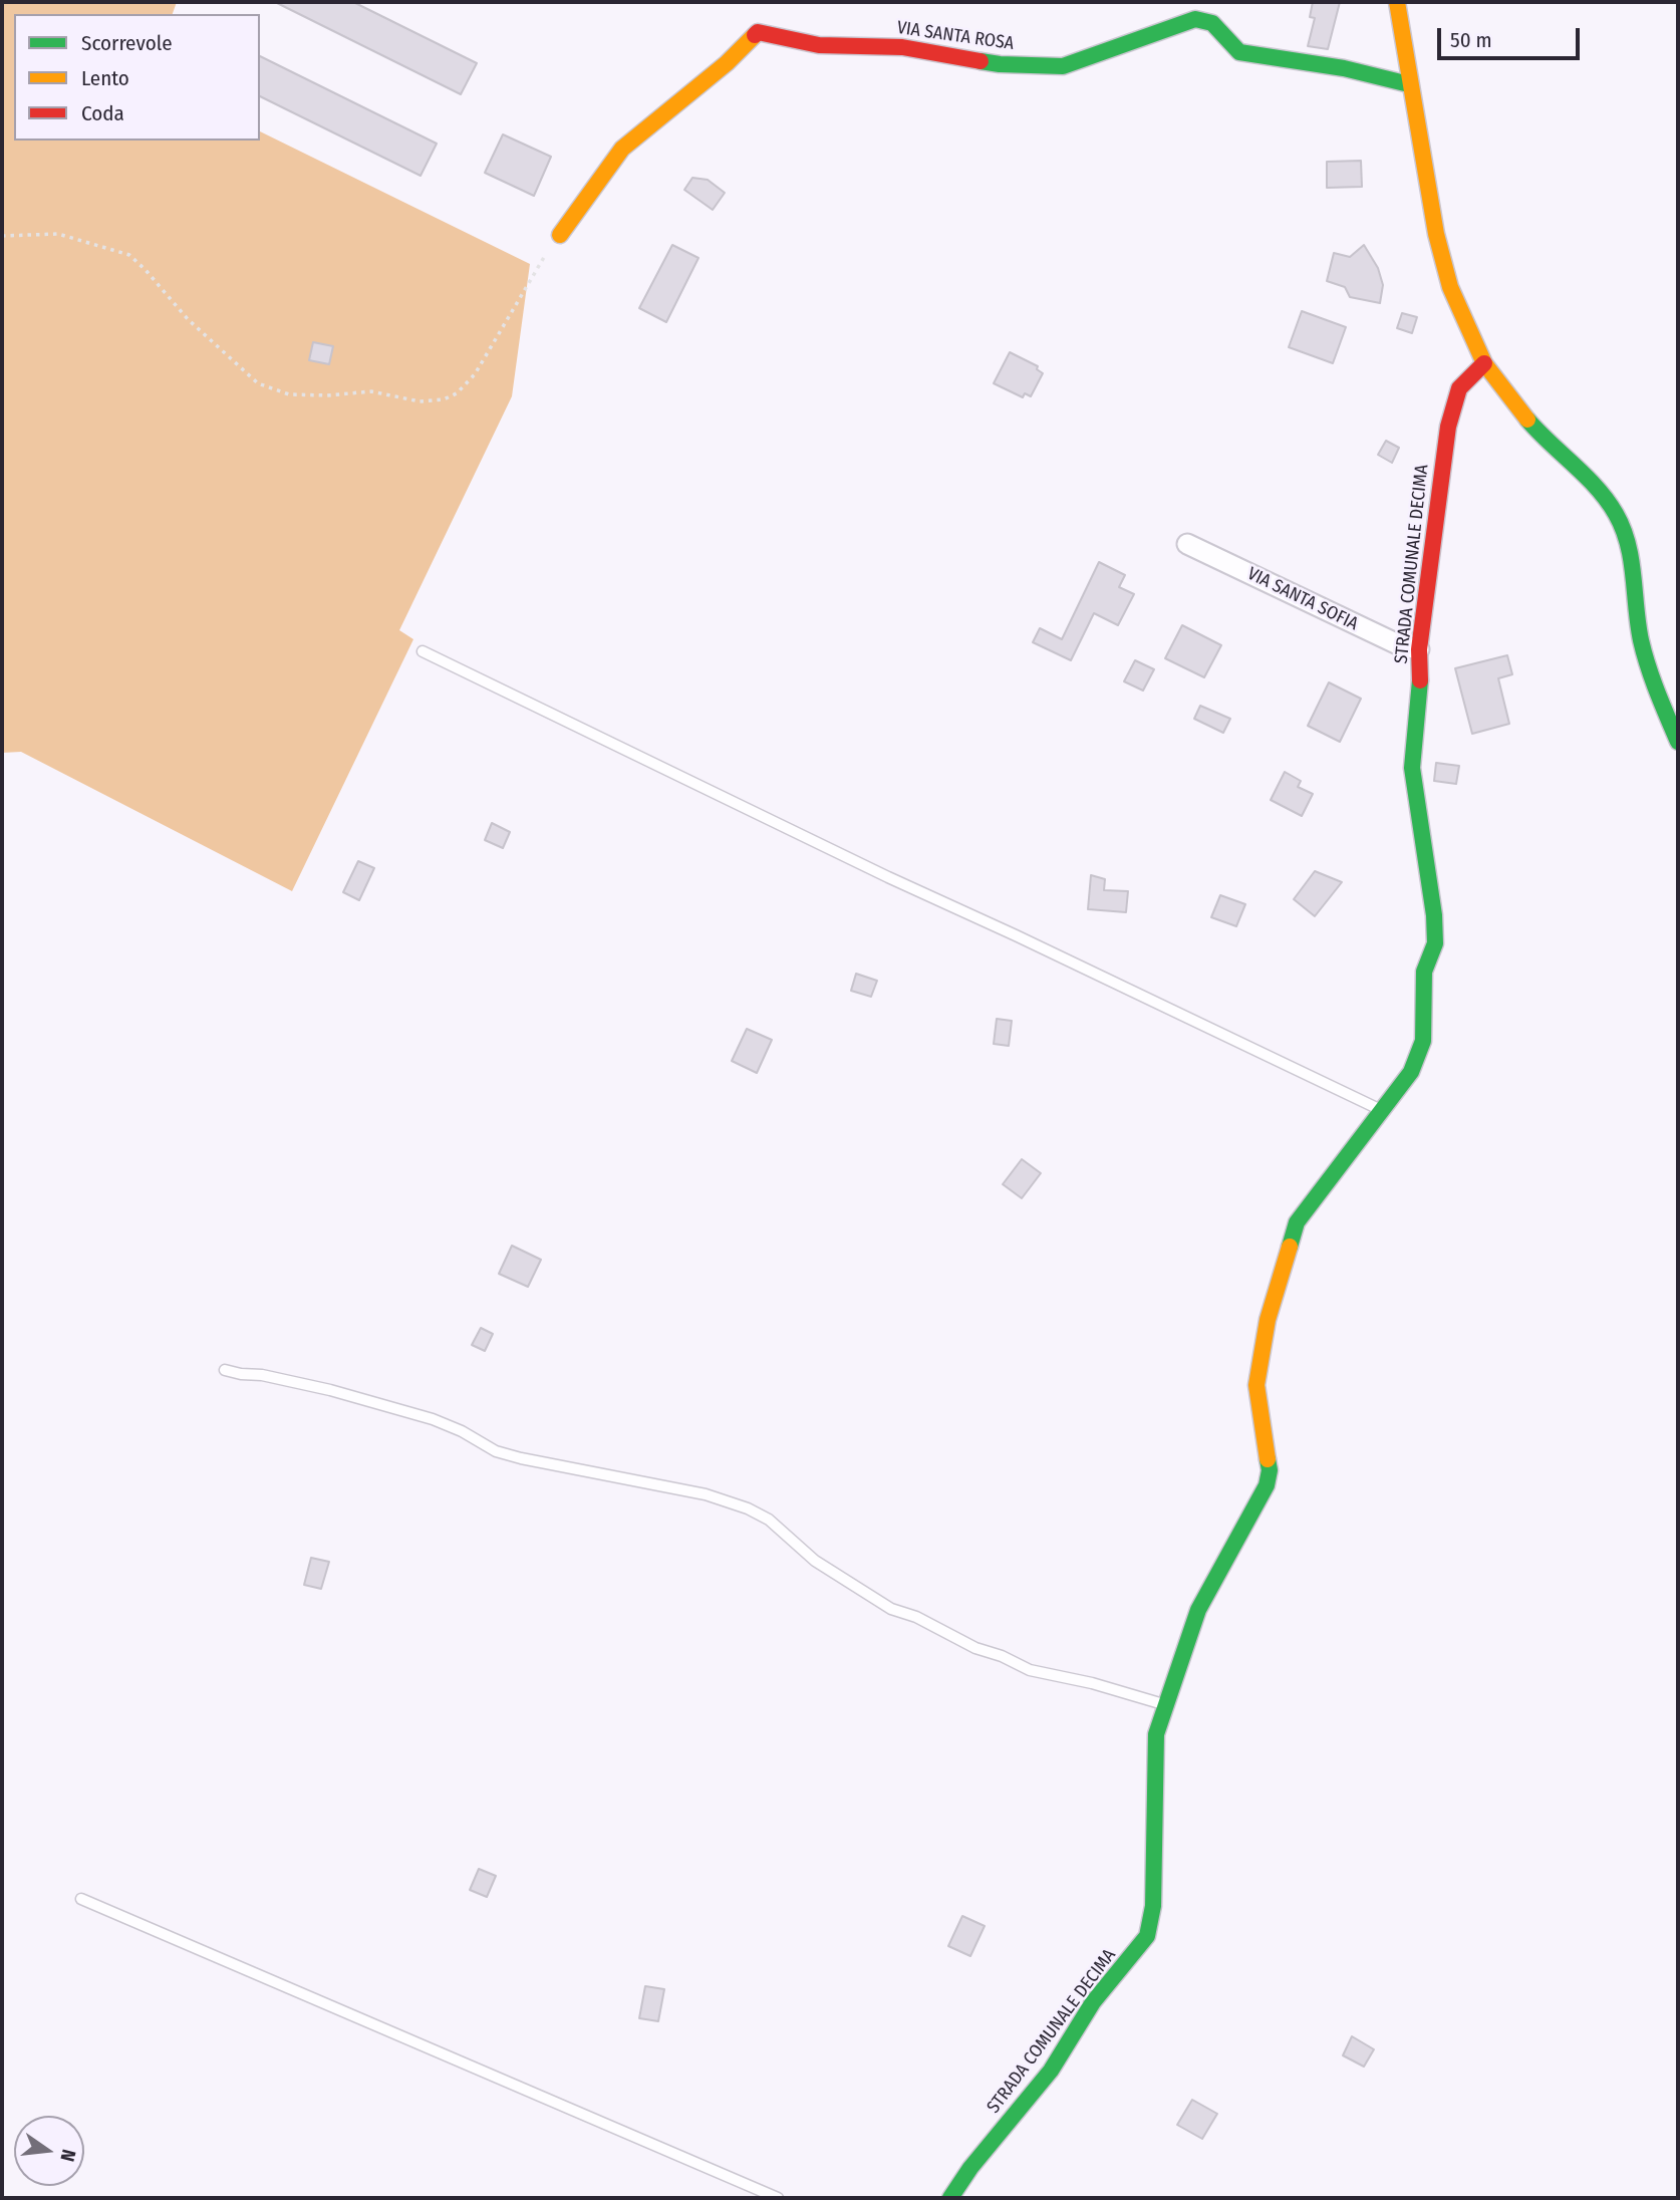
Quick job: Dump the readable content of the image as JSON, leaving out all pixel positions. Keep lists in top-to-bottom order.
{
  "streets": {
    "street": ["VIA SANTA ROSA", "STRADA COMUNALE DECIMA", "VIA SANTA SOFIA"]
  },
  "crossings": [
    ["STRADA COMUNALE DECIMA", "VIA SANTA SOFIA"]
  ],
  "legend": ["Scorrevole", "Lento", "Coda"],
  "scale_bar": "50 m",
  "north": "right"
}
